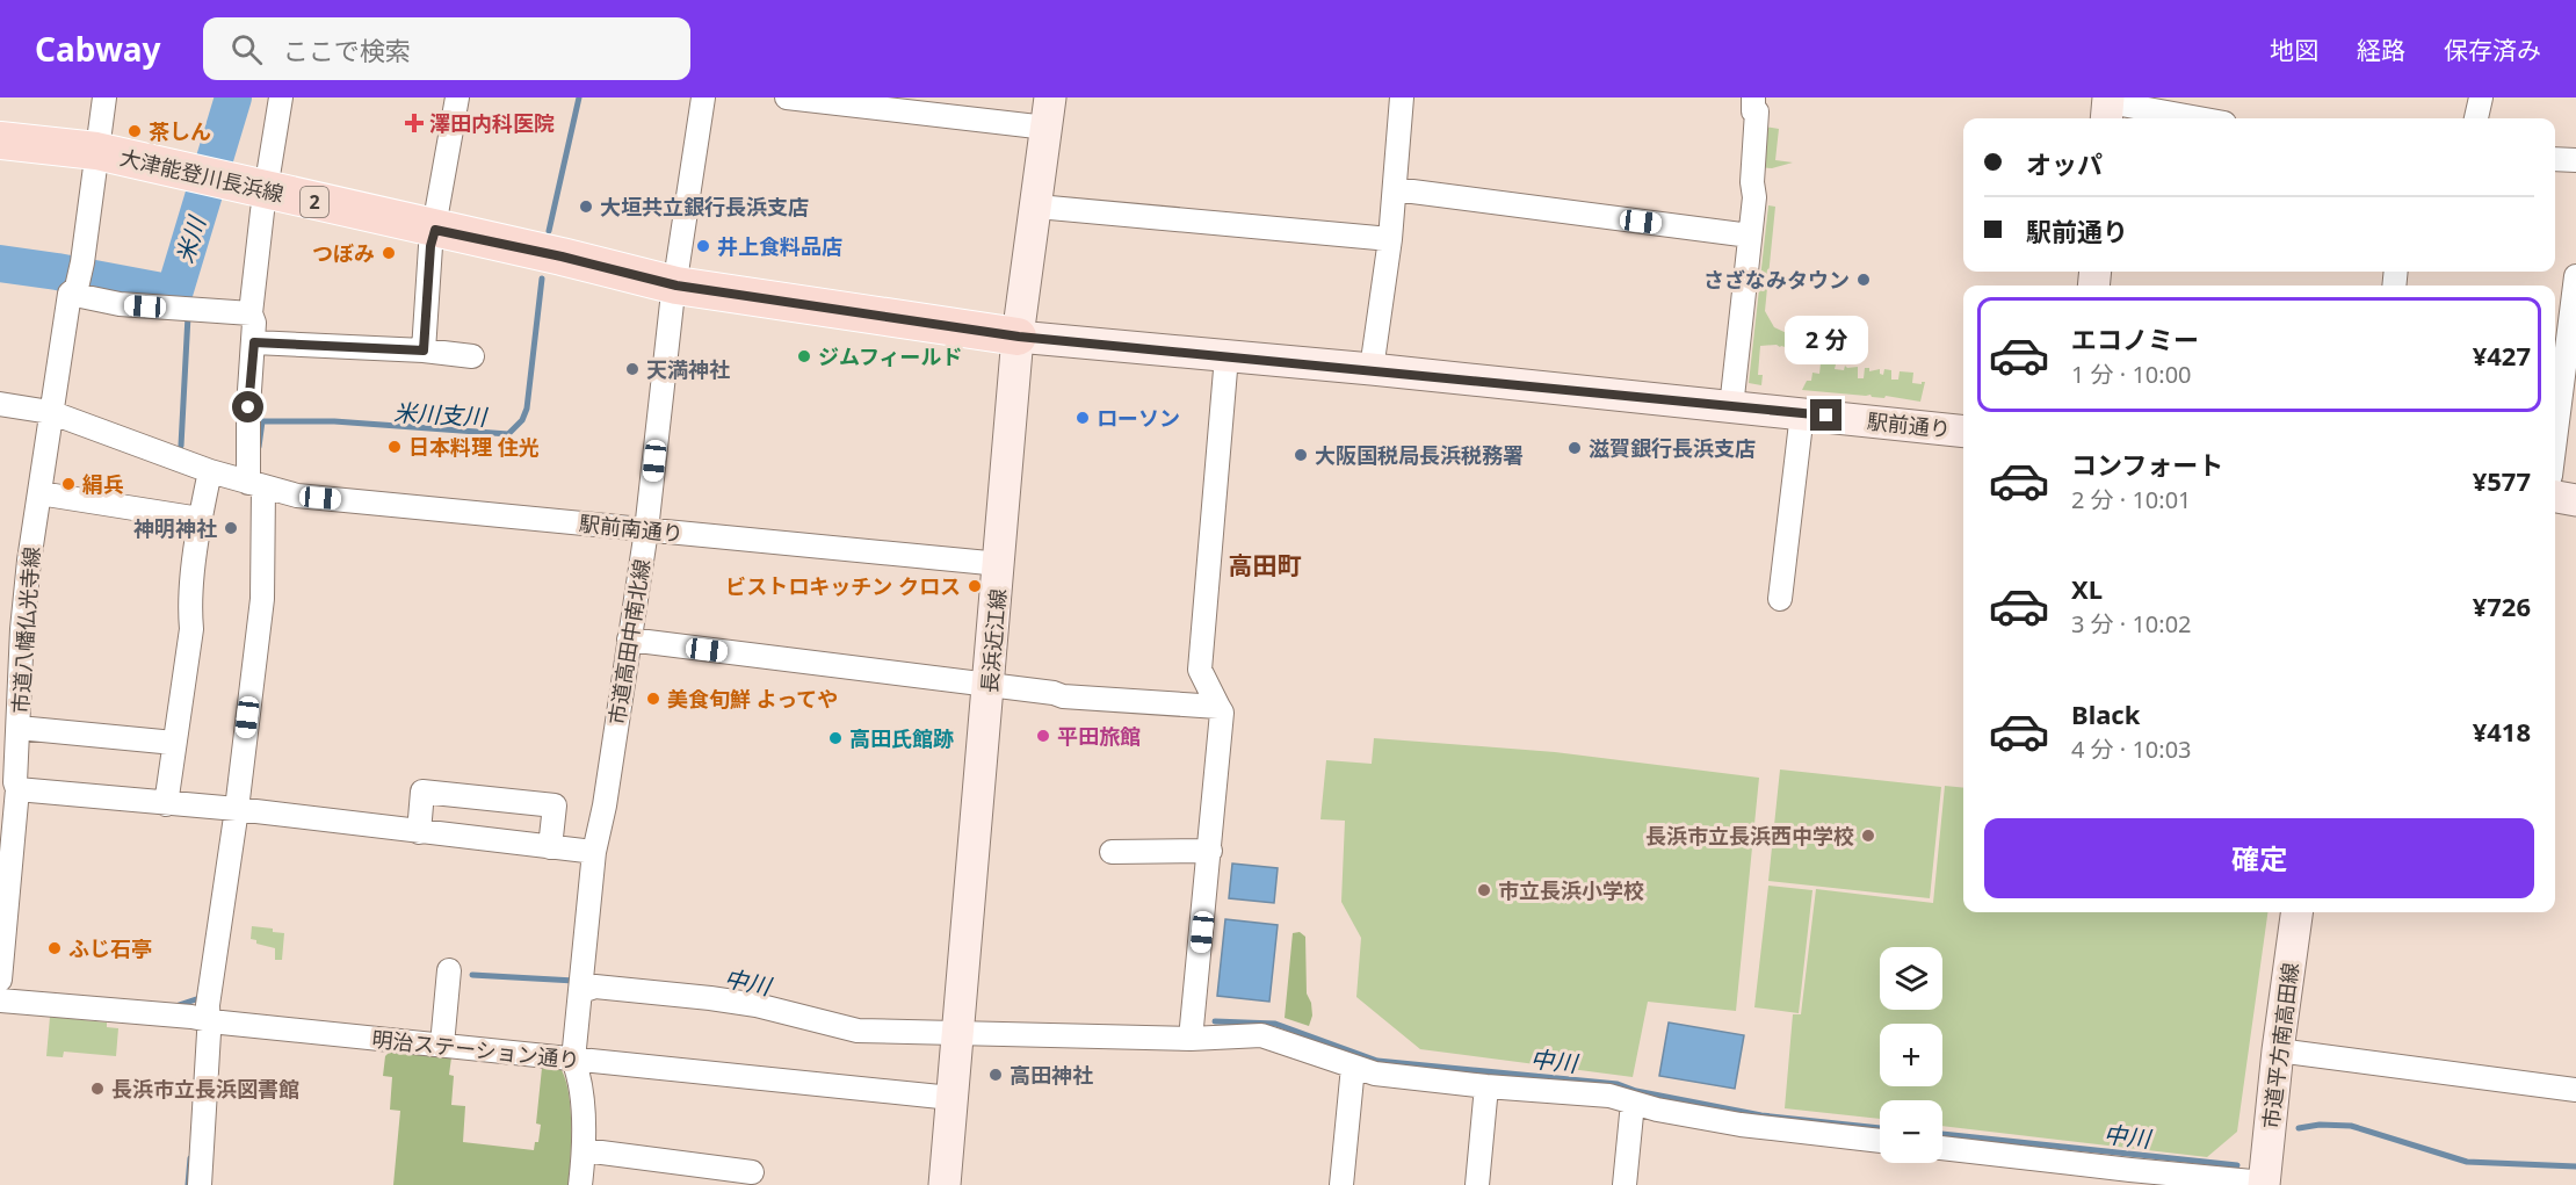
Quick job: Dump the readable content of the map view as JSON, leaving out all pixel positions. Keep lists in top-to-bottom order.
{
  "streets": {
    "main road": [
      "大津能登川長浜線",
      "2",
      "駅前通り",
      "長浜近江線",
      "市道平方南高田線"
    ],
    "street": [
      "駅前南通り",
      "市道八幡仏光寺線",
      "市道高田中南北線",
      "明治ステーション通り"
    ]
  },
  "crossings": [
    ["大津能登川長浜線", "駅前通り"],
    ["大津能登川長浜線", "市道八幡仏光寺線"],
    ["大津能登川長浜線", "長浜近江線"],
    ["大津能登川長浜線", "市道高田中南北線"],
    ["駅前通り", "長浜近江線"],
    ["駅前南通り", "市道八幡仏光寺線"],
    ["駅前南通り", "長浜近江線"],
    ["駅前南通り", "市道高田中南北線"],
    ["長浜近江線", "明治ステーション通り"],
    ["市道高田中南北線", "明治ステーション通り"]
  ],
  "districts": ["高田町"],
  "water": ["米川", "米川支川", "中川"],
  "places": {
    "health": ["澤田内科医院"],
    "other": [
      "茶しん",
      "大垣共立銀行長浜支店",
      "井上食料品店",
      "つぼみ",
      "さざなみタウン",
      "ジムフィールド",
      "天満神社",
      "ローソン",
      "日本料理 住光",
      "滋賀銀行長浜支店",
      "大阪国税局長浜税務署",
      "絹兵",
      "神明神社",
      "ビストロキッチン クロス",
      "美食旬鮮 よってや",
      "平田旅館",
      "高田氏館跡",
      "長浜市立長浜西中学校",
      "市立長浜小学校",
      "ふじ石亭",
      "高田神社",
      "長浜市立長浜図書館"
    ]
  },
  "page": {
    "header": "Cabway",
    "search": "ここで検索",
    "nav": ["地図", "経路", "保存済み"],
    "banner": ["オッパ", "駅前通り"],
    "list": [
      {
        "name": "エコノミー",
        "note": "1 分 · 10:00",
        "value": "¥427"
      },
      {
        "name": "コンフォート",
        "note": "2 分 · 10:01",
        "value": "¥577"
      },
      {
        "name": "XL",
        "note": "3 分 · 10:02",
        "value": "¥726"
      },
      {
        "name": "Black",
        "note": "4 分 · 10:03",
        "value": "¥418"
      }
    ],
    "bubble": "2 分",
    "buttons": "確定",
    "map_buttons": ["+", "−"]
  }
}
